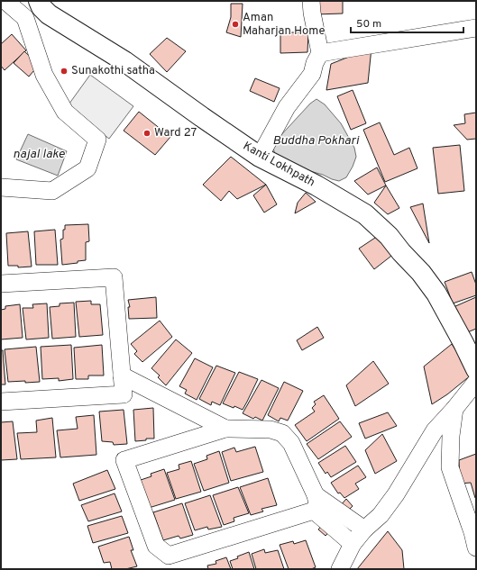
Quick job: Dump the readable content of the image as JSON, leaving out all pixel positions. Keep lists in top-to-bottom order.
{
  "streets": {
    "main road": ["Kanti Lokhpath"]
  },
  "water": ["Buddha Pokhari", "najal lake"],
  "places": ["Aman Maharjan Home", "Sunakothi satha", "Ward 27"],
  "scale_bar": "50 m"
}
